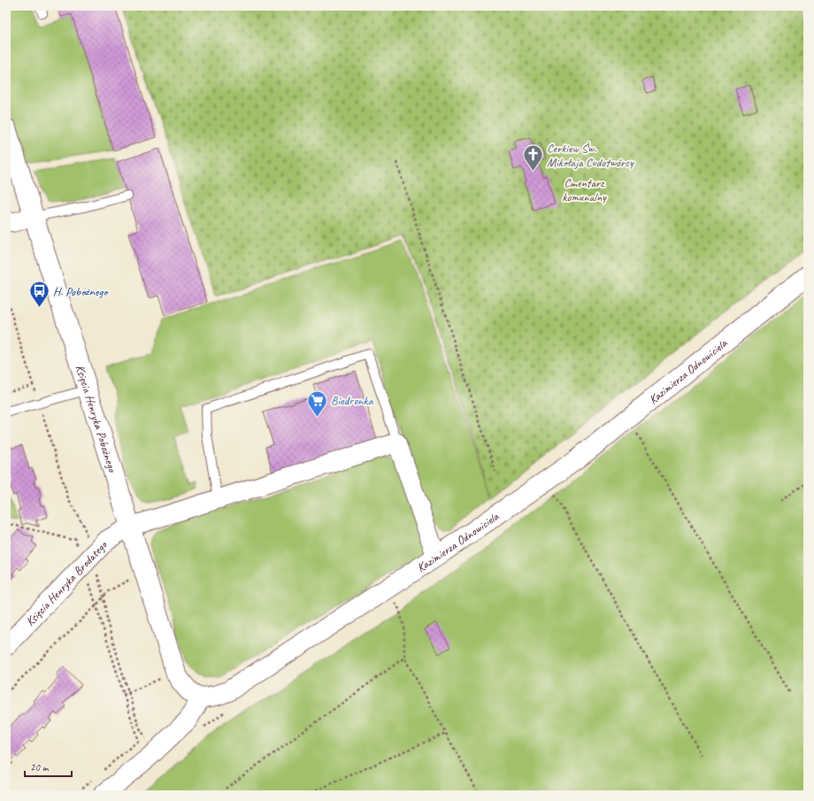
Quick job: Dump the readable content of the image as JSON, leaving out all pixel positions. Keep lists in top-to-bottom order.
{
  "streets": {
    "street": ["Kazimierza Odnowiciela", "Księcia Henryka Pobożnego", "Księcia Henryka Brodatego"]
  },
  "crossings": [
    ["Kazimierza Odnowiciela", "Księcia Henryka Pobożnego"],
    ["Księcia Henryka Pobożnego", "Księcia Henryka Brodatego"]
  ],
  "parks": ["Cmentarz komunalny"],
  "places": {
    "church": ["Cerkiew Św. Mikołaja Cudotwórcy"],
    "bus stop": ["H. Pobożnego"],
    "supermarket": ["Biedronka"]
  },
  "scale_bar": "20 m"
}
